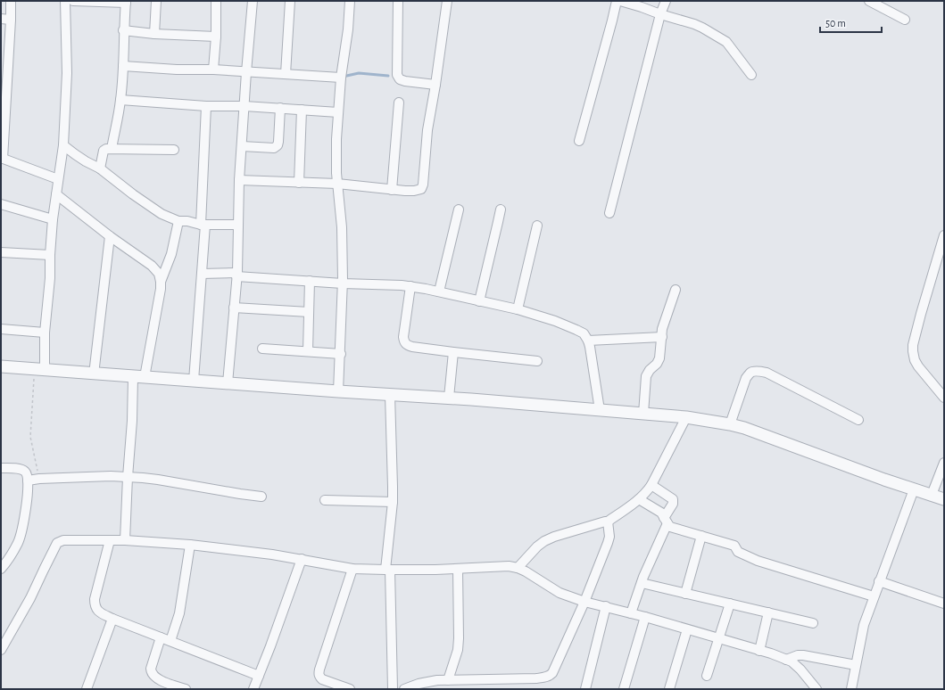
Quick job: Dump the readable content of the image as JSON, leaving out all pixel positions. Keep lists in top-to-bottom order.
{
  "scale_bar": "50 m"
}
